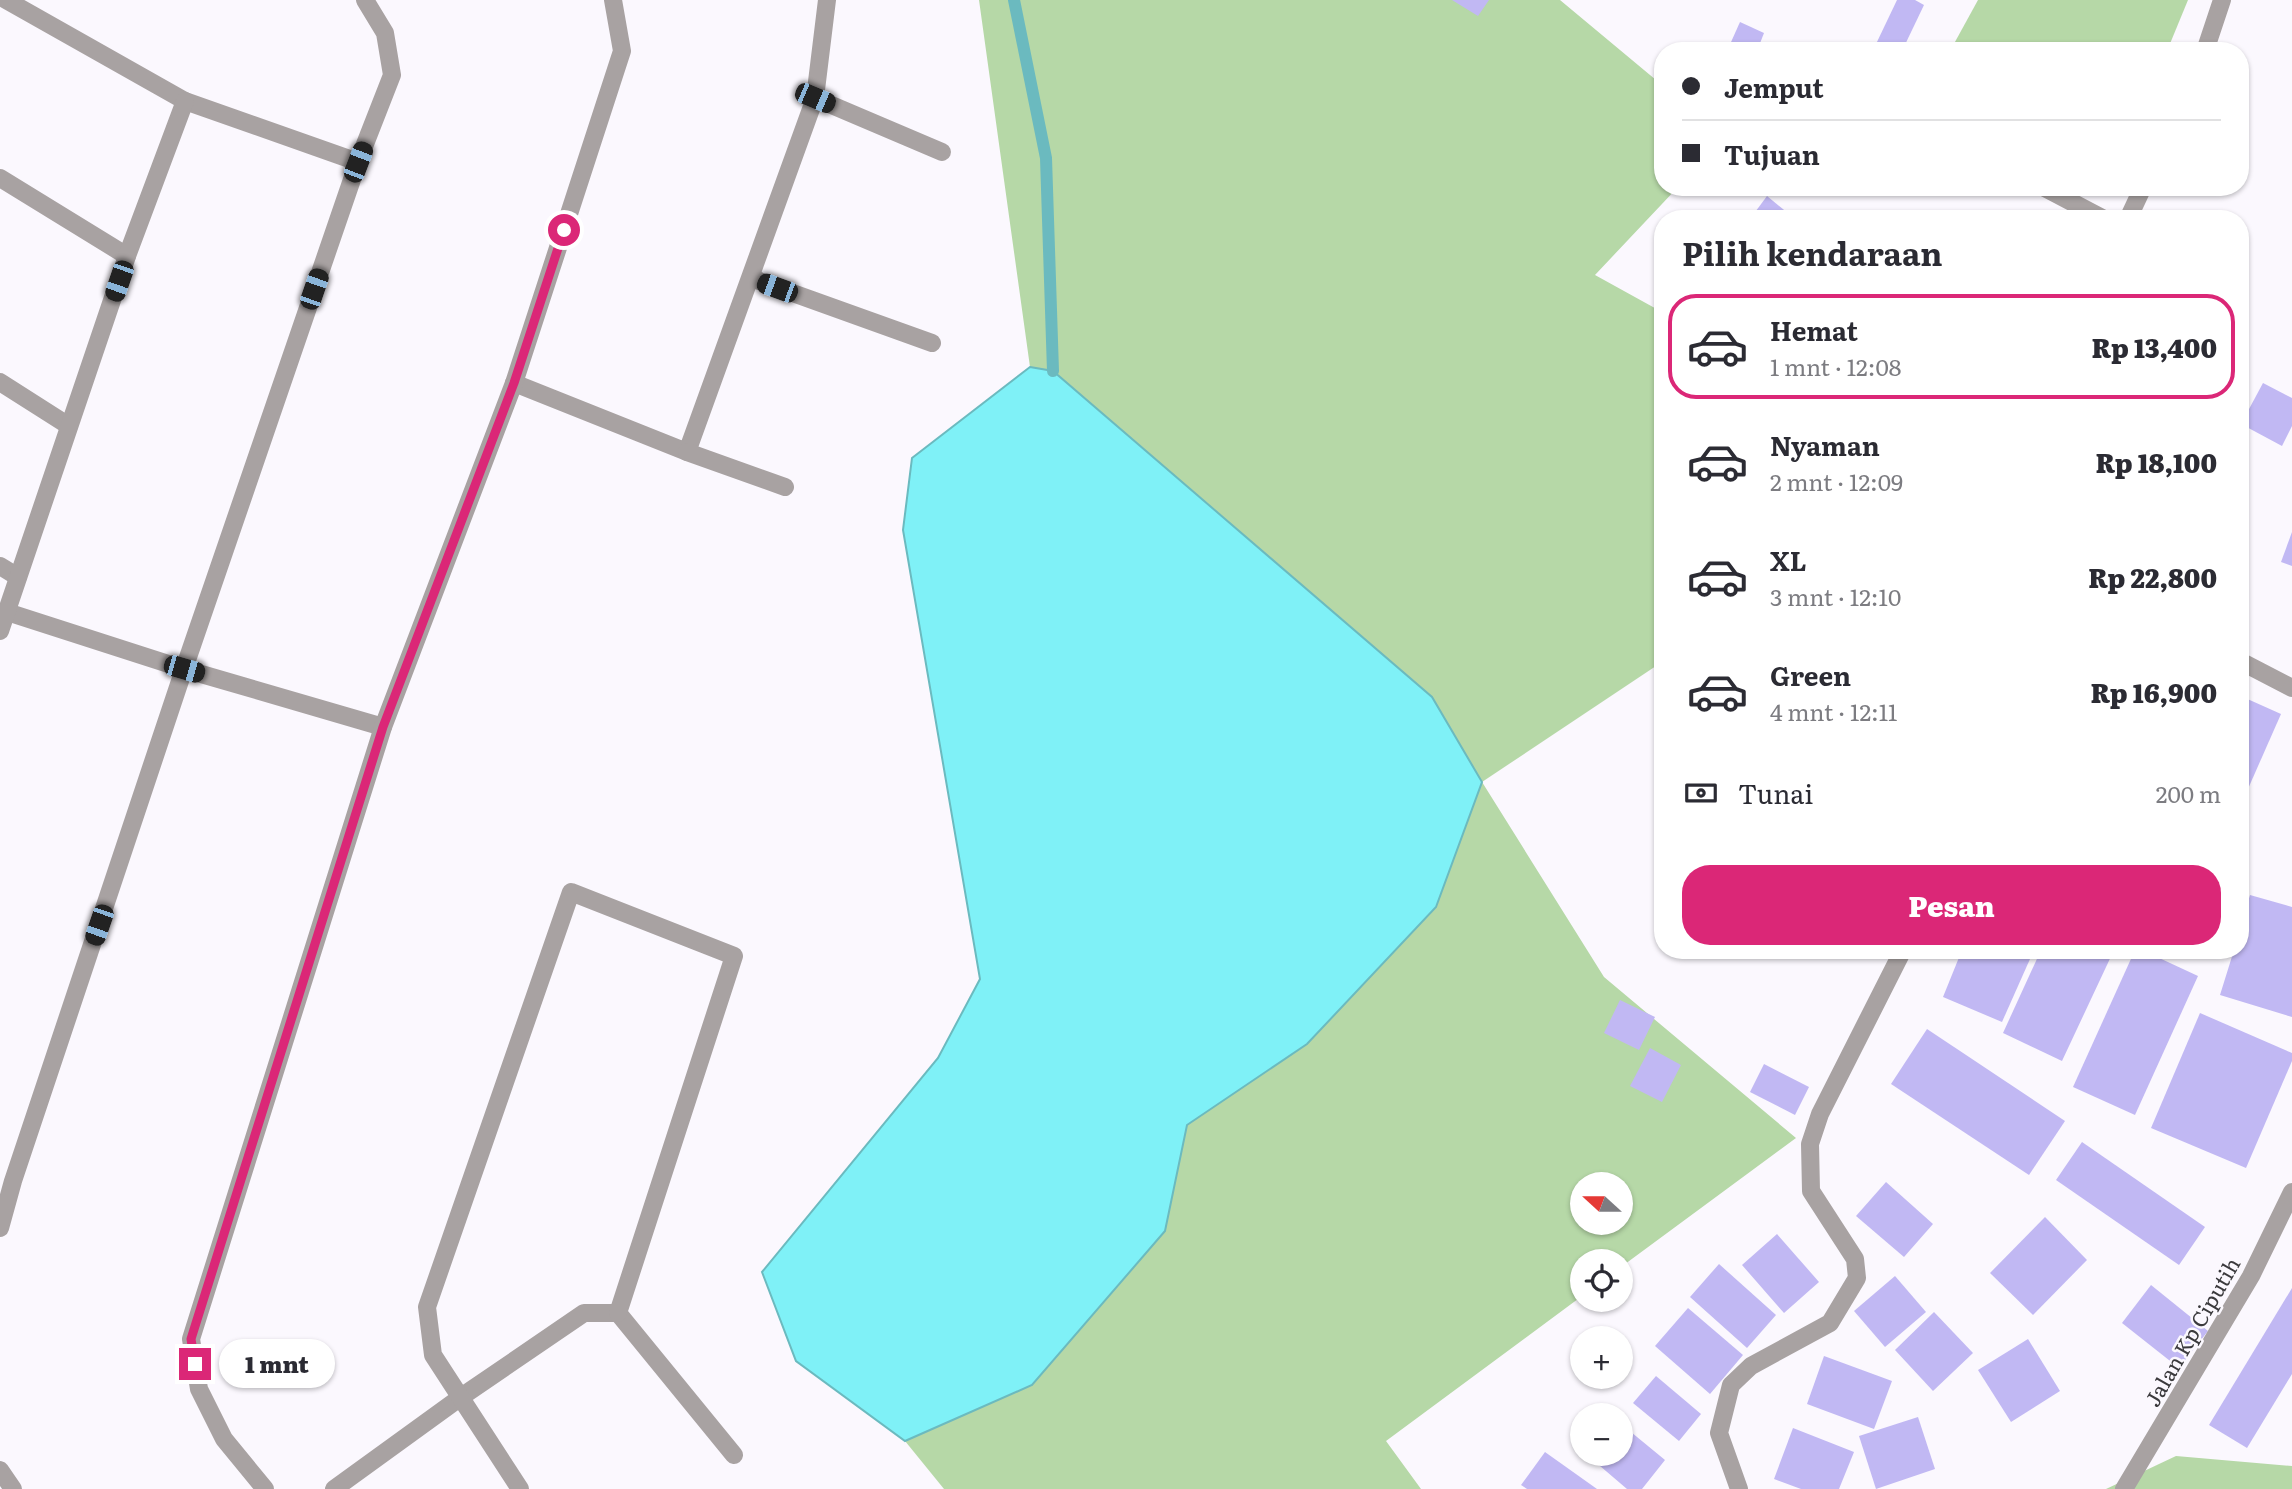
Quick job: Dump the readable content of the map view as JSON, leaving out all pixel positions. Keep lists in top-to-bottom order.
{
  "streets": {
    "street": ["Jalan Kp Ciputih"]
  },
  "north": "left",
  "page": {
    "banner": ["Jemput", "Tujuan"],
    "heading": "Pilih kendaraan",
    "list": [
      {
        "name": "Hemat",
        "note": "1 mnt · 12:08",
        "value": "Rp 13,400"
      },
      {
        "name": "Nyaman",
        "note": "2 mnt · 12:09",
        "value": "Rp 18,100"
      },
      {
        "name": "XL",
        "note": "3 mnt · 12:10",
        "value": "Rp 22,800"
      },
      {
        "name": "Green",
        "note": "4 mnt · 12:11",
        "value": "Rp 16,900"
      }
    ],
    "pay": ["Tunai", "200 m"],
    "buttons": "Pesan",
    "map_buttons": ["+", "−"],
    "bubble": "1 mnt"
  }
}
